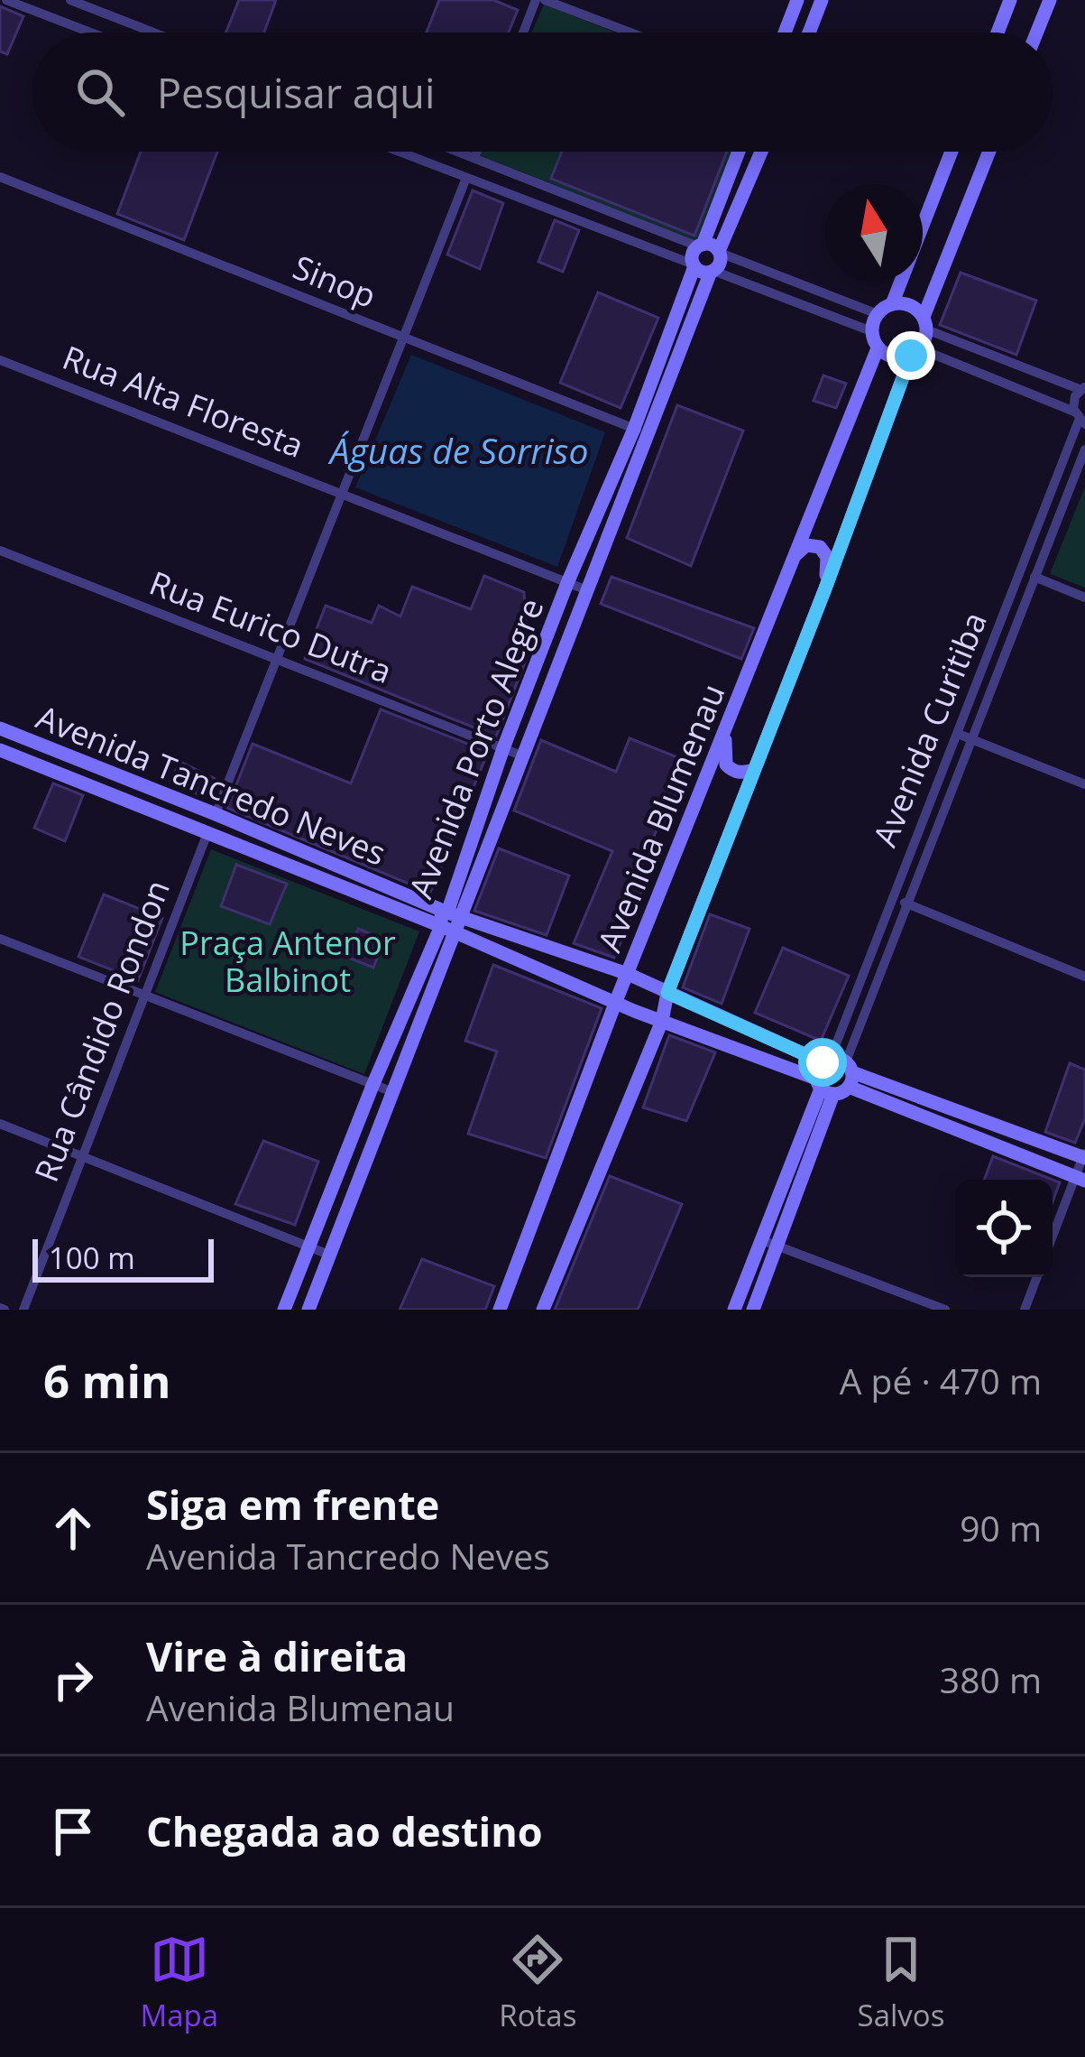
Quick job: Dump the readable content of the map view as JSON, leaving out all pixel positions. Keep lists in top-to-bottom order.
{
  "streets": {
    "street": [
      "Sinop",
      "Rua Alta Floresta",
      "Rua Eurico Dutra",
      "Avenida Curitiba",
      "Avenida Porto Alegre",
      "Avenida Tancredo Neves",
      "Avenida Blumenau",
      "Rua Cândido Rondon"
    ]
  },
  "crossings": [
    ["Sinop", "Avenida Porto Alegre"],
    ["Rua Alta Floresta", "Avenida Porto Alegre"],
    ["Rua Eurico Dutra", "Avenida Porto Alegre"],
    ["Avenida Curitiba", "Avenida Tancredo Neves"],
    ["Avenida Porto Alegre", "Avenida Tancredo Neves"],
    ["Avenida Tancredo Neves", "Avenida Blumenau"],
    ["Avenida Tancredo Neves", "Rua Cândido Rondon"]
  ],
  "water": ["Águas de Sorriso"],
  "parks": ["Praça Antenor Balbinot"],
  "scale_bar": "100 m",
  "north": "top",
  "page": {
    "search": "Pesquisar aqui",
    "scale": "100 m",
    "heading": ["6 min", "A pé · 470 m"],
    "list": [
      ["Siga em frente", "Avenida Tancredo Neves", "90 m"],
      ["Vire à direita", "Avenida Blumenau", "380 m"],
      "Chegada ao destino"
    ],
    "nav": ["Mapa", "Rotas", "Salvos"]
  }
}
